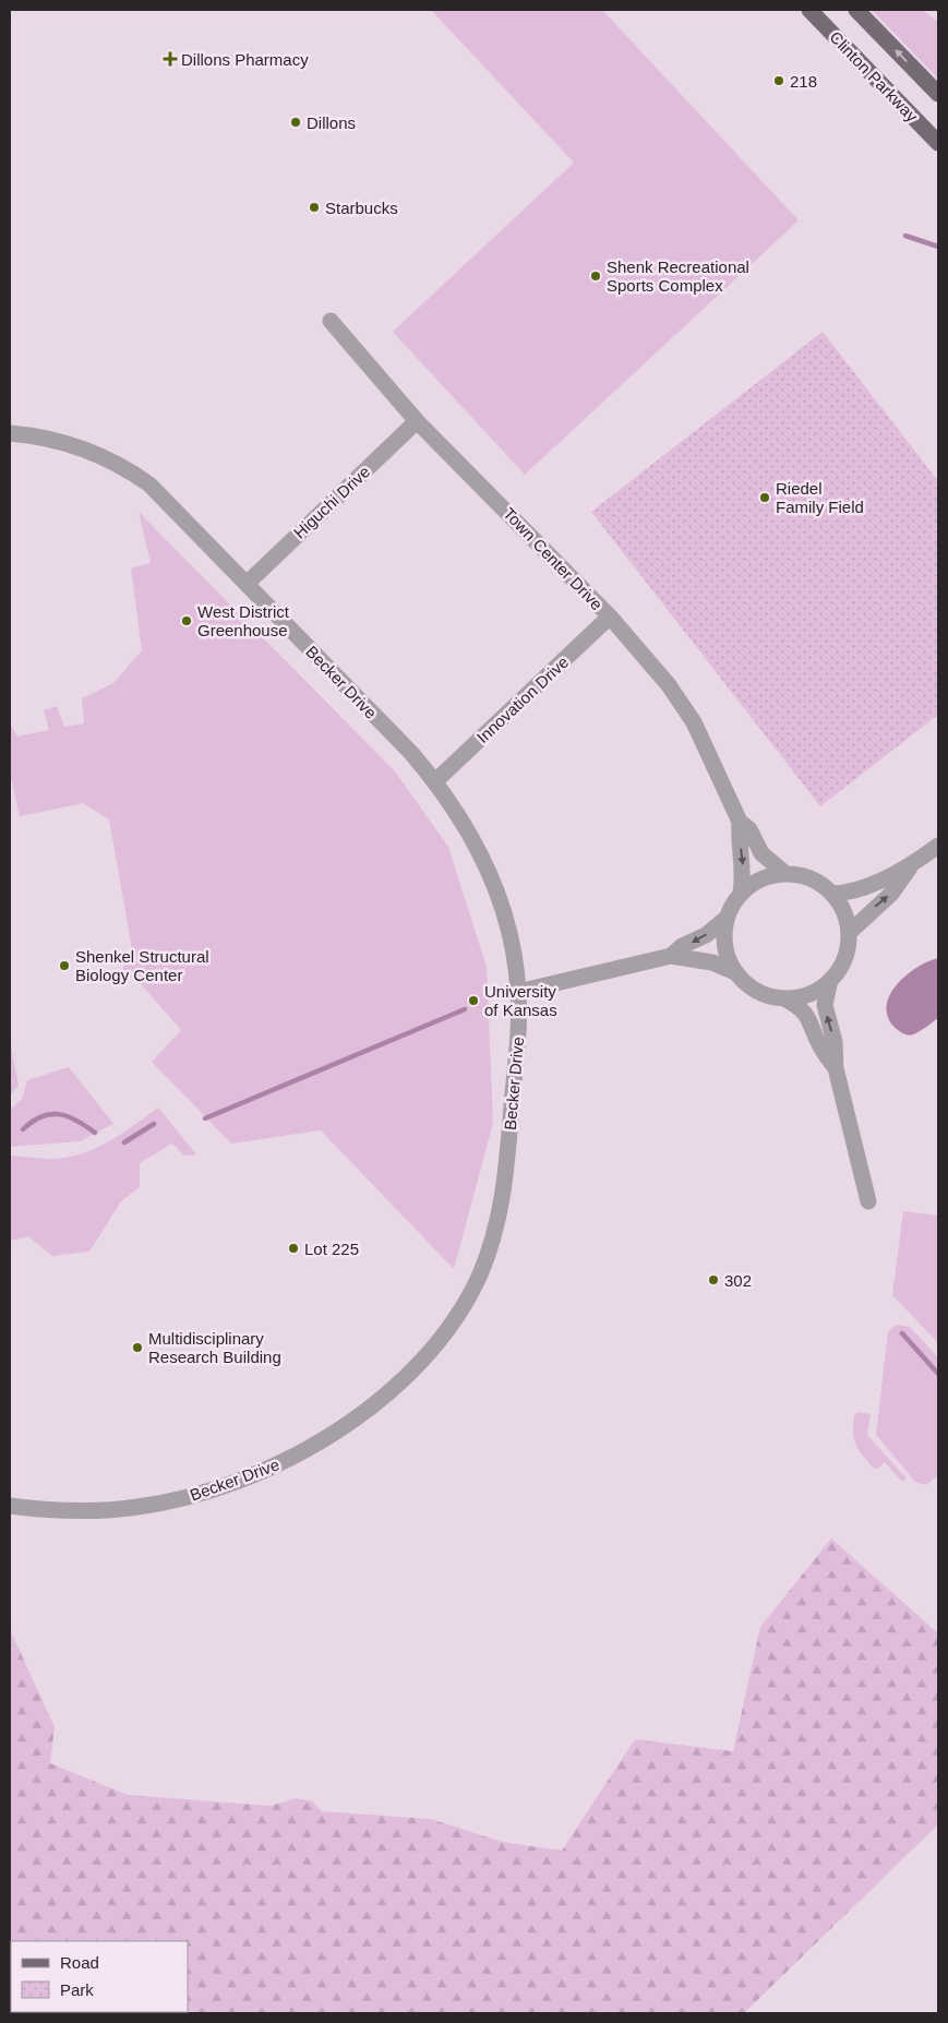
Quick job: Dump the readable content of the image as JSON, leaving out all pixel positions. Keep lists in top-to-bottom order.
{
  "streets": {
    "main road": ["Clinton Parkway"],
    "street": [
      "Higuchi Drive",
      "Town Center Drive",
      "Becker Drive",
      "Innovation Drive"
    ]
  },
  "crossings": [
    ["Higuchi Drive", "Town Center Drive"],
    ["Higuchi Drive", "Becker Drive"],
    ["Town Center Drive", "Innovation Drive"],
    ["Becker Drive", "Innovation Drive"]
  ],
  "places": {
    "health": ["Dillons Pharmacy"],
    "other": [
      "218",
      "Dillons",
      "Starbucks",
      "Shenk Recreational Sports Complex",
      "Riedel Family Field",
      "West District Greenhouse",
      "Shenkel Structural Biology Center",
      "University of Kansas",
      "Lot 225",
      "302",
      "Multidisciplinary Research Building"
    ]
  },
  "legend": ["Road", "Park"]
}
